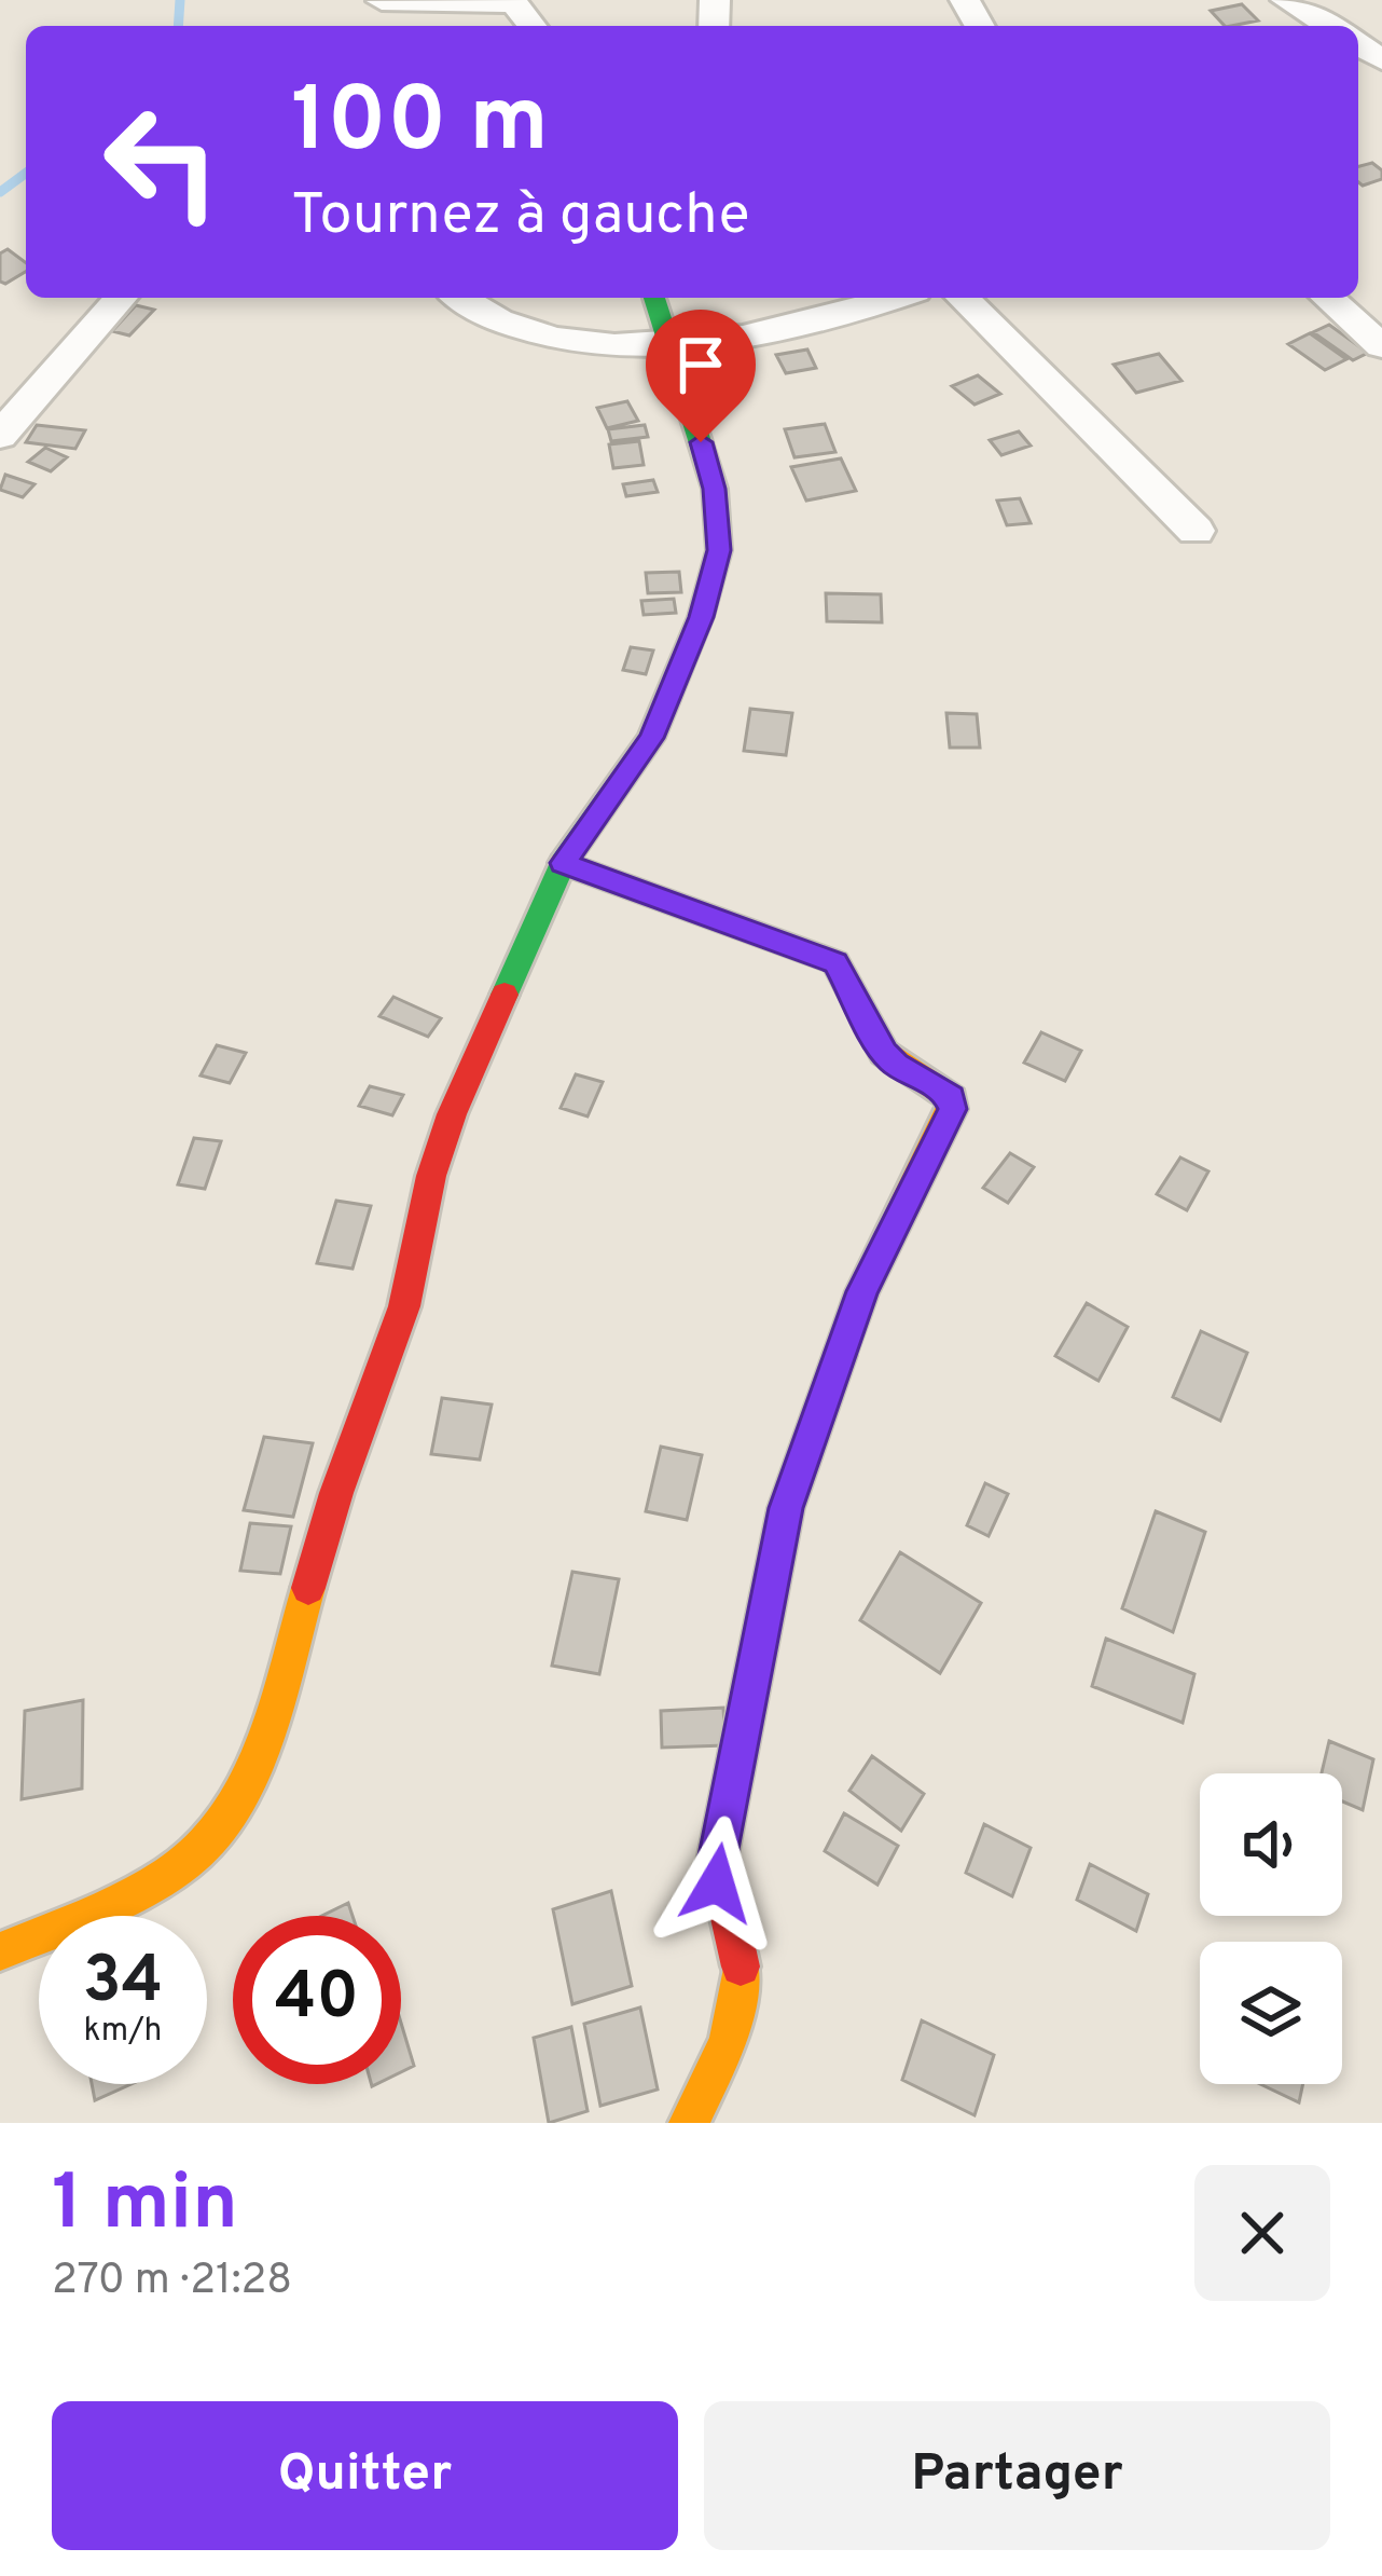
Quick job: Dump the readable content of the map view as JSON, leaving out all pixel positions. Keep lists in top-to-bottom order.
{
  "page": {
    "turn": ["100 m", "Tournez à gauche"],
    "speed": "34 km/h",
    "limit": "40",
    "heading": ["1 min", "270 m · 21:28"],
    "buttons": ["Quitter", "Partager"]
  }
}
